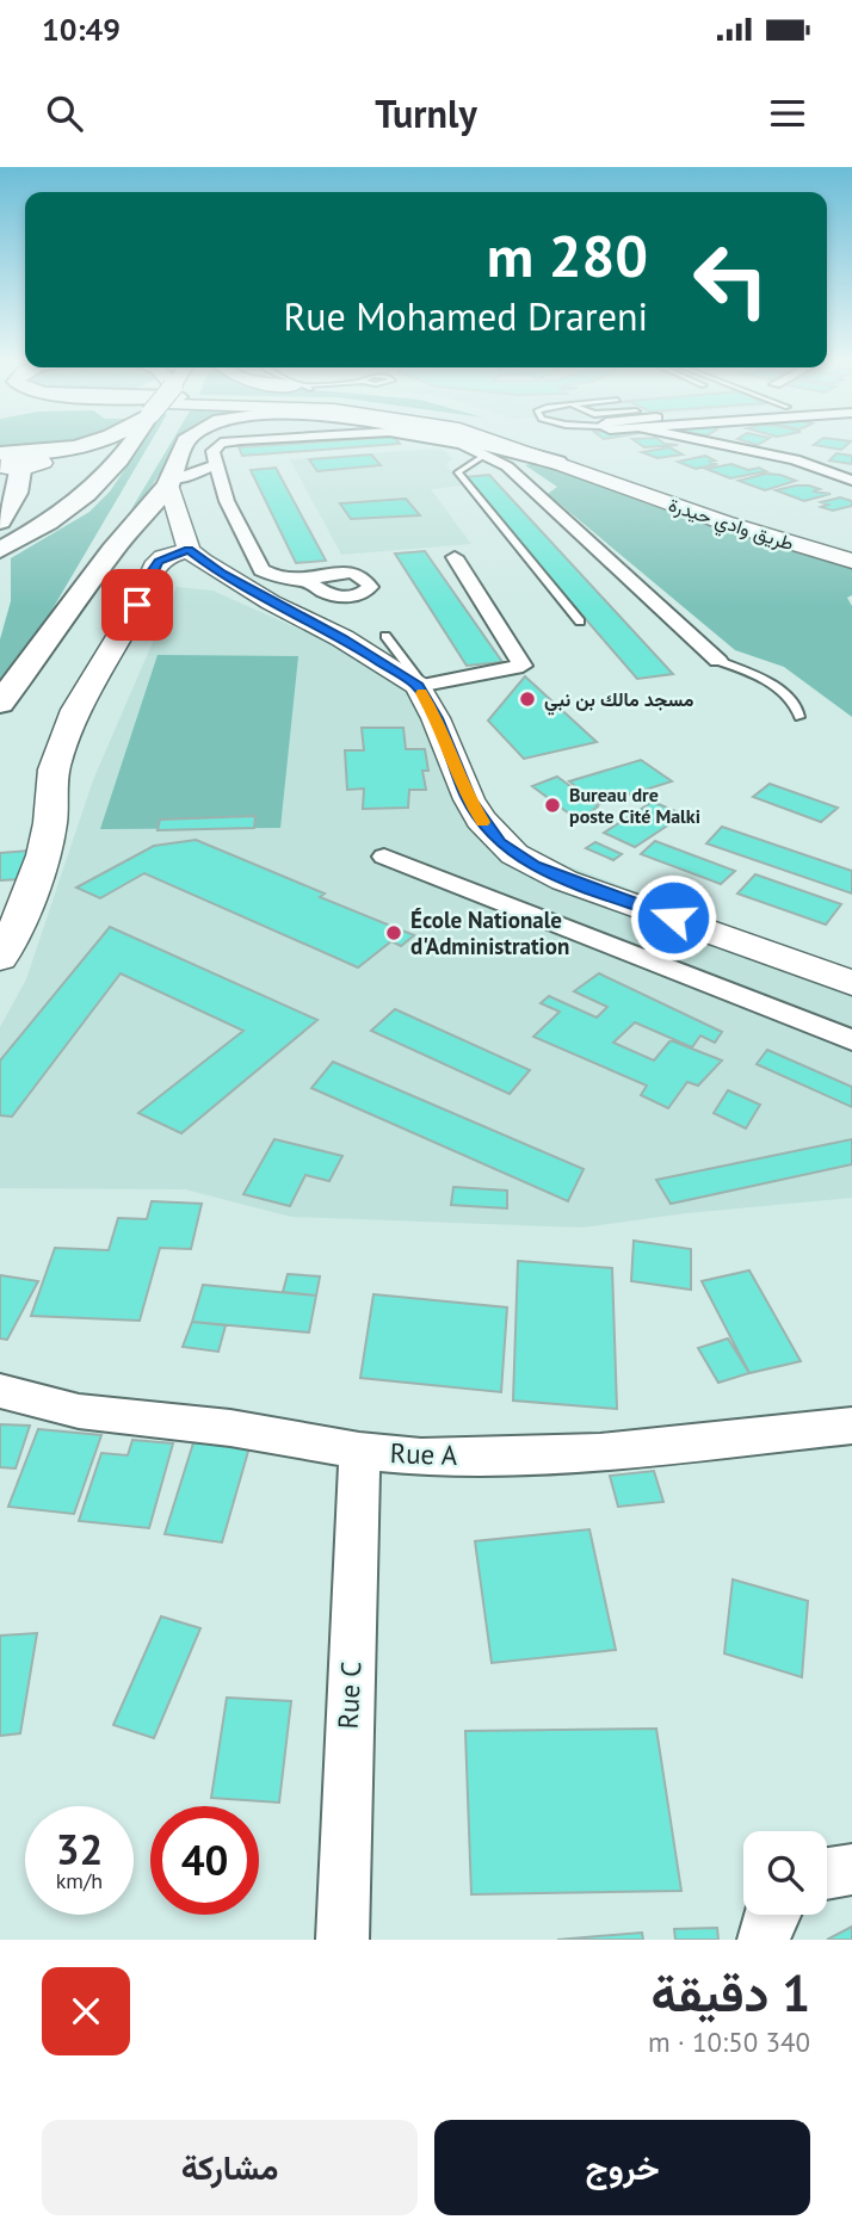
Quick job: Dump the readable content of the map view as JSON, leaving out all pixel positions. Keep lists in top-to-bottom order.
{
  "streets": {
    "main road": ["طريق وادي حيدرة"],
    "street": ["Rue A", "Rue C"]
  },
  "crossings": [
    ["Rue A", "Rue C"]
  ],
  "places": ["مسجد مالك بن نبي", "Bureau dre poste Cité Malki", "École Nationale d'Administration"],
  "page": {
    "status": "10:49",
    "header": "Turnly",
    "turn": ["280 m", "Rue Mohamed Drareni"],
    "speed": "32 km/h",
    "limit": "40",
    "heading": ["1 دقيقة", "340 m · 10:50"],
    "buttons": ["خروج", "مشاركة"]
  }
}
